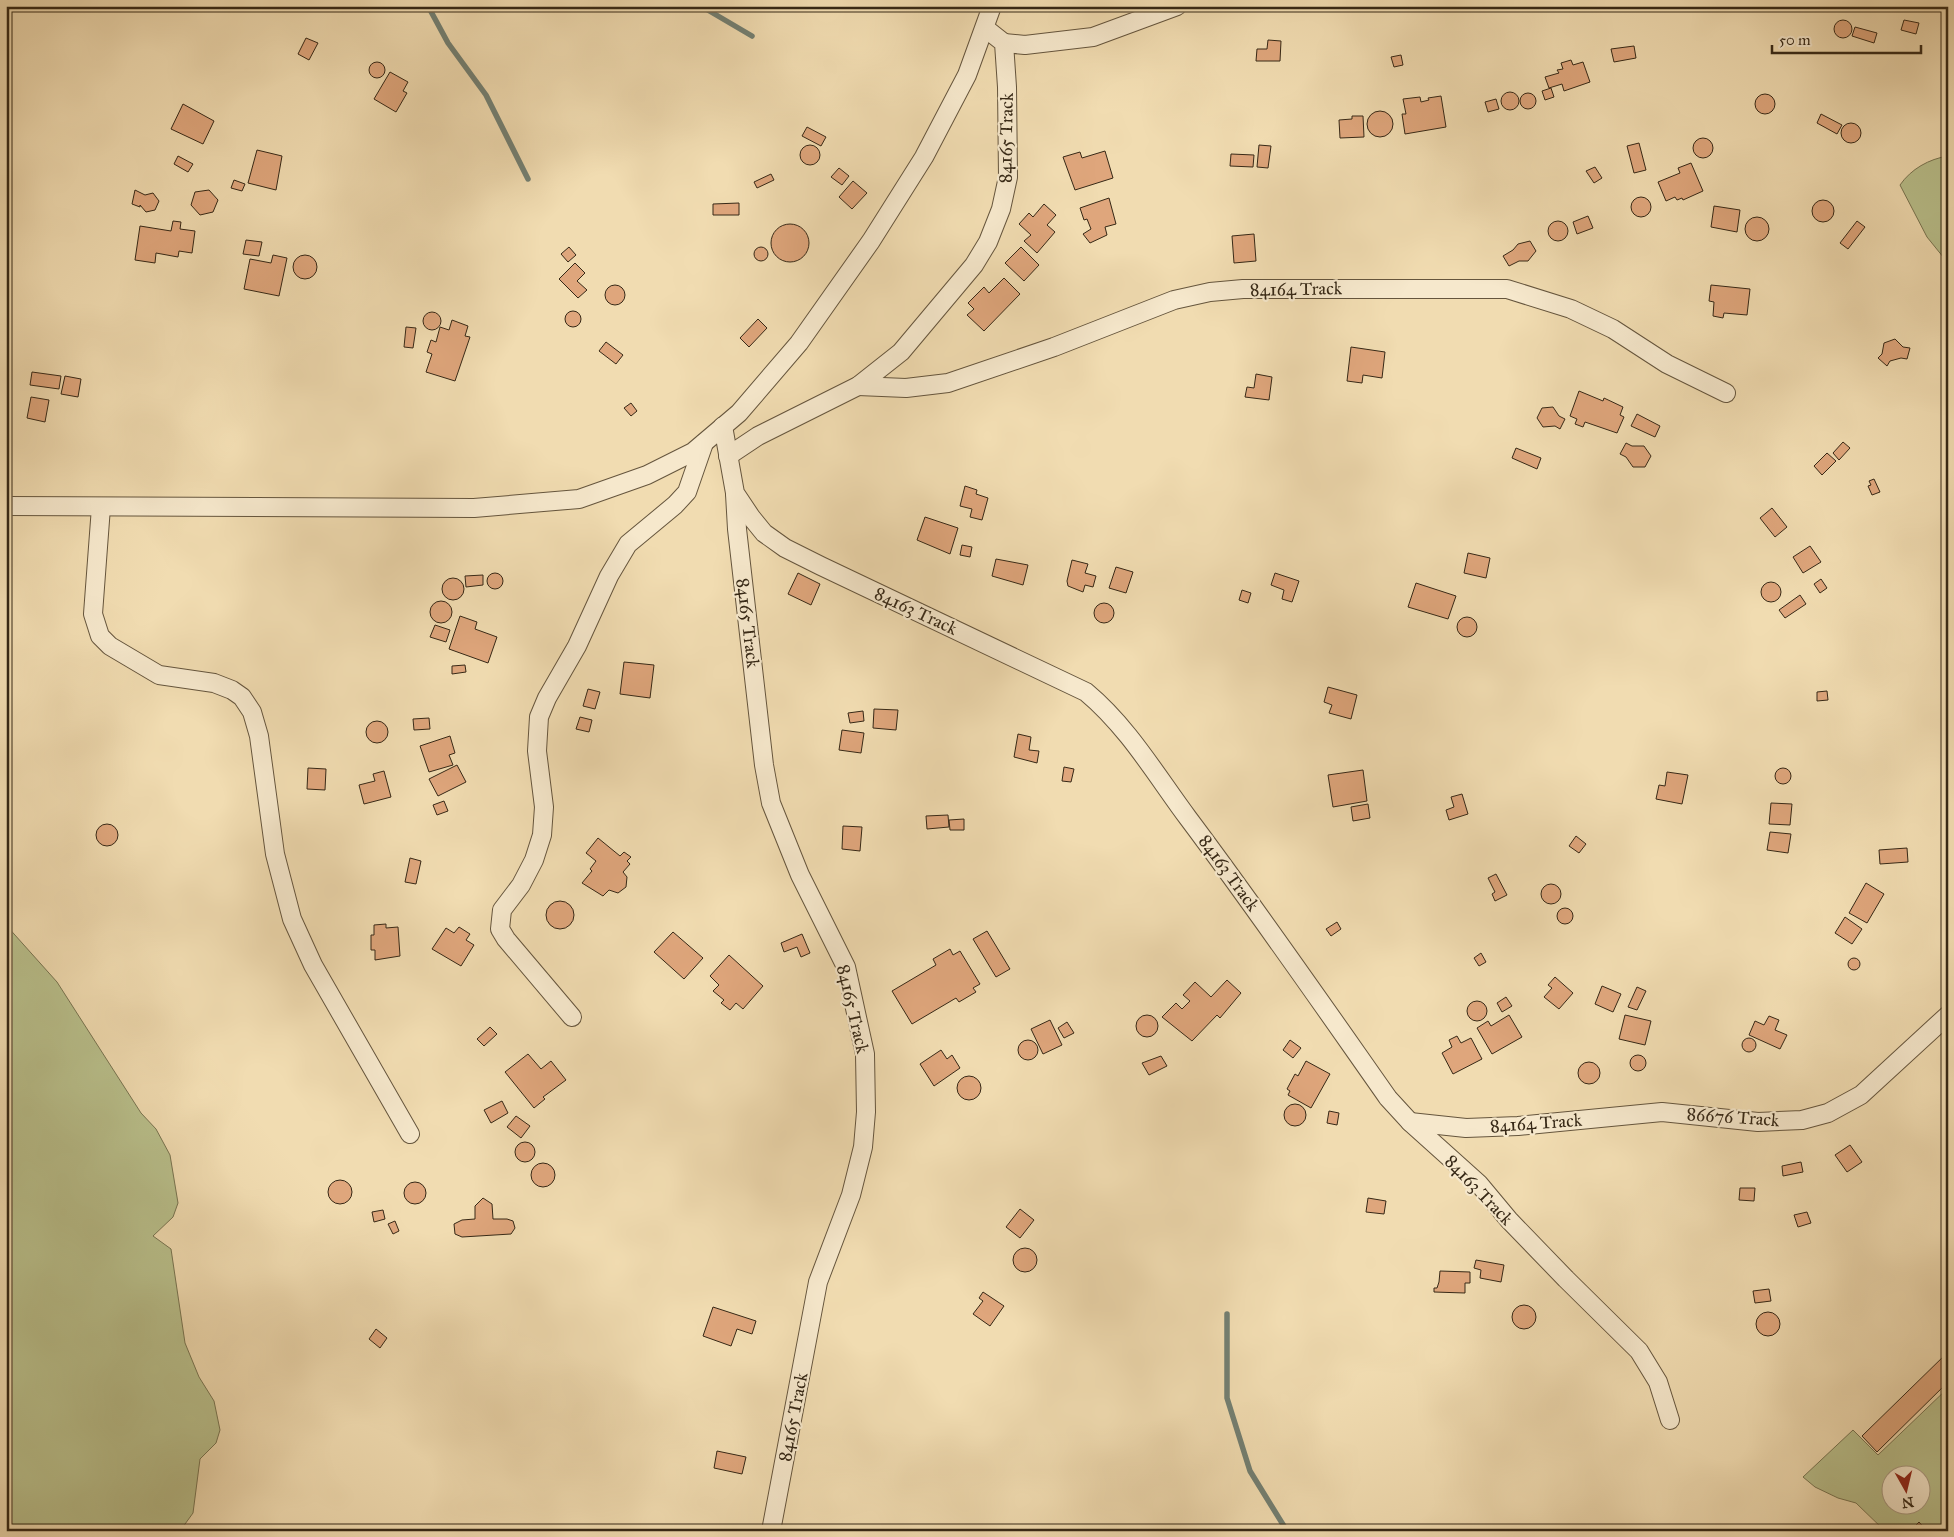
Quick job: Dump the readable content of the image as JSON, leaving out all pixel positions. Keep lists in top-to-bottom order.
{
  "streets": {
    "street": [
      "84165 Track",
      "84164 Track",
      "84163 Track",
      "86676 Track"
    ]
  },
  "crossings": [
    ["84165 Track", "84164 Track"],
    ["84165 Track", "84163 Track"],
    ["84164 Track", "84163 Track"],
    ["84164 Track", "86676 Track"]
  ],
  "scale_bar": "50 m",
  "north": "bottom"
}
